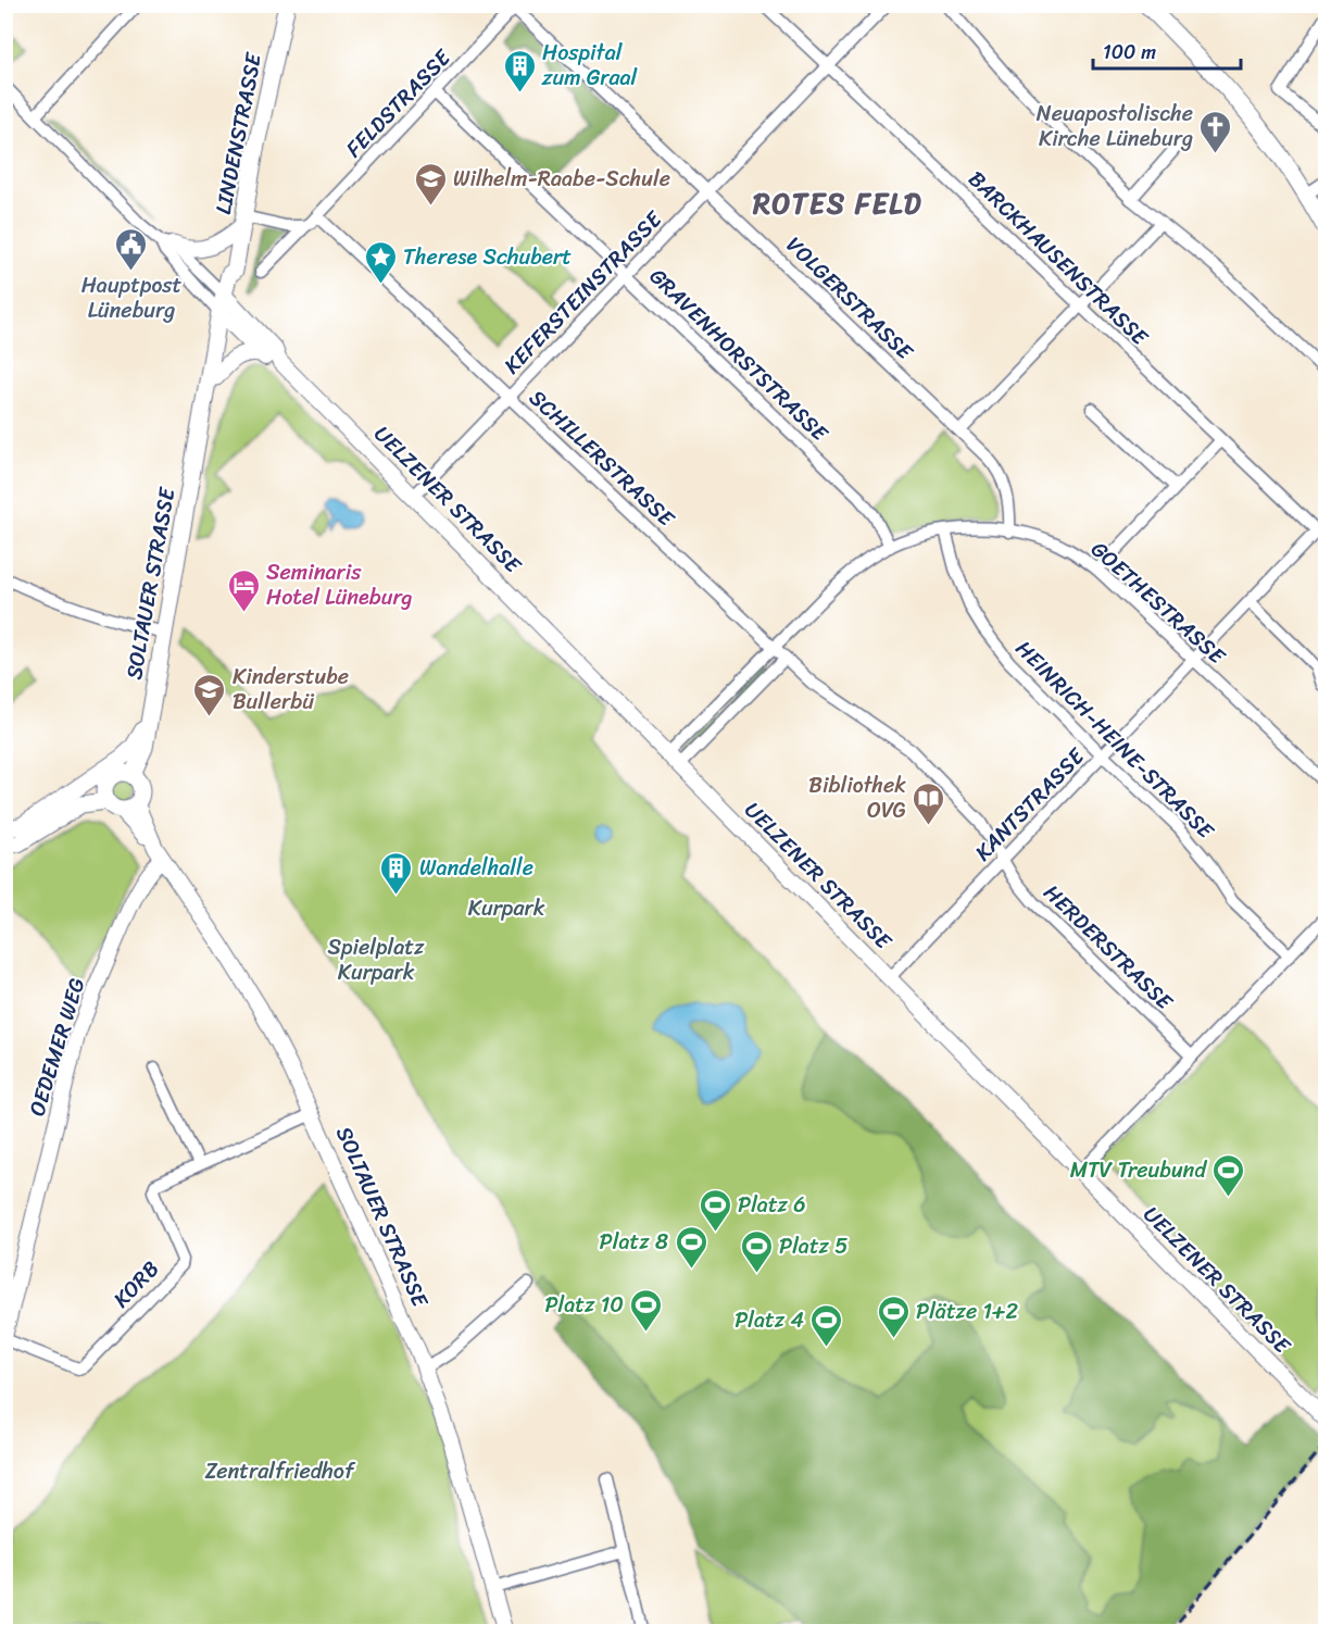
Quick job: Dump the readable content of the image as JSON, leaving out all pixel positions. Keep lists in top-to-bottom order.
{
  "streets": {
    "main road": ["LINDENSTRASSE", "SOLTAUER STRASSE"],
    "street": [
      "FELDSTRASSE",
      "BARCKHAUSENSTRASSE",
      "KEFERSTEINSTRASSE",
      "VOLGERSTRASSE",
      "GRAVENHORSTSTRASSE",
      "SCHILLERSTRASSE",
      "UELZENER STRASSE",
      "GOETHESTRASSE",
      "HEINRICH-HEINE-STRASSE",
      "KANTSTRASSE",
      "HERDERSTRASSE",
      "OEDEMER WEG",
      "KORB"
    ]
  },
  "crossings": [
    ["FELDSTRASSE", "VOLGERSTRASSE"],
    ["FELDSTRASSE", "GRAVENHORSTSTRASSE"],
    ["FELDSTRASSE", "SCHILLERSTRASSE"],
    ["LINDENSTRASSE", "UELZENER STRASSE"],
    ["LINDENSTRASSE", "SOLTAUER STRASSE"],
    ["BARCKHAUSENSTRASSE", "KEFERSTEINSTRASSE"],
    ["BARCKHAUSENSTRASSE", "KANTSTRASSE"],
    ["KEFERSTEINSTRASSE", "VOLGERSTRASSE"],
    ["KEFERSTEINSTRASSE", "GRAVENHORSTSTRASSE"],
    ["KEFERSTEINSTRASSE", "SCHILLERSTRASSE"],
    ["KEFERSTEINSTRASSE", "UELZENER STRASSE"],
    ["VOLGERSTRASSE", "GOETHESTRASSE"],
    ["GRAVENHORSTSTRASSE", "GOETHESTRASSE"],
    ["SCHILLERSTRASSE", "GOETHESTRASSE"],
    ["UELZENER STRASSE", "SOLTAUER STRASSE"],
    ["UELZENER STRASSE", "GOETHESTRASSE"],
    ["UELZENER STRASSE", "KANTSTRASSE"],
    ["SOLTAUER STRASSE", "OEDEMER WEG"],
    ["SOLTAUER STRASSE", "KORB"],
    ["GOETHESTRASSE", "HEINRICH-HEINE-STRASSE"],
    ["GOETHESTRASSE", "KANTSTRASSE"],
    ["HEINRICH-HEINE-STRASSE", "KANTSTRASSE"],
    ["KANTSTRASSE", "HERDERSTRASSE"],
    ["OEDEMER WEG", "KORB"]
  ],
  "districts": ["ROTES FELD"],
  "parks": ["Kurpark", "Spielplatz Kurpark", "Zentralfriedhof"],
  "places": {
    "building": ["Hospital zum Graal", "Wandelhalle"],
    "church": ["Neuapostolische Kirche Lüneburg"],
    "school or university": ["Wilhelm-Raabe-Schule", "Kinderstube Bullerbü"],
    "public building": ["Hauptpost Lüneburg"],
    "place": ["Therese Schubert"],
    "hotel": ["Seminaris Hotel Lüneburg"],
    "library": ["Bibliothek OVG"],
    "sports": [
      "MTV Treubund",
      "Platz 6",
      "Platz 8",
      "Platz 5",
      "Platz 10",
      "Plätze 1+2",
      "Platz 4"
    ]
  },
  "scale_bar": "100 m"
}
